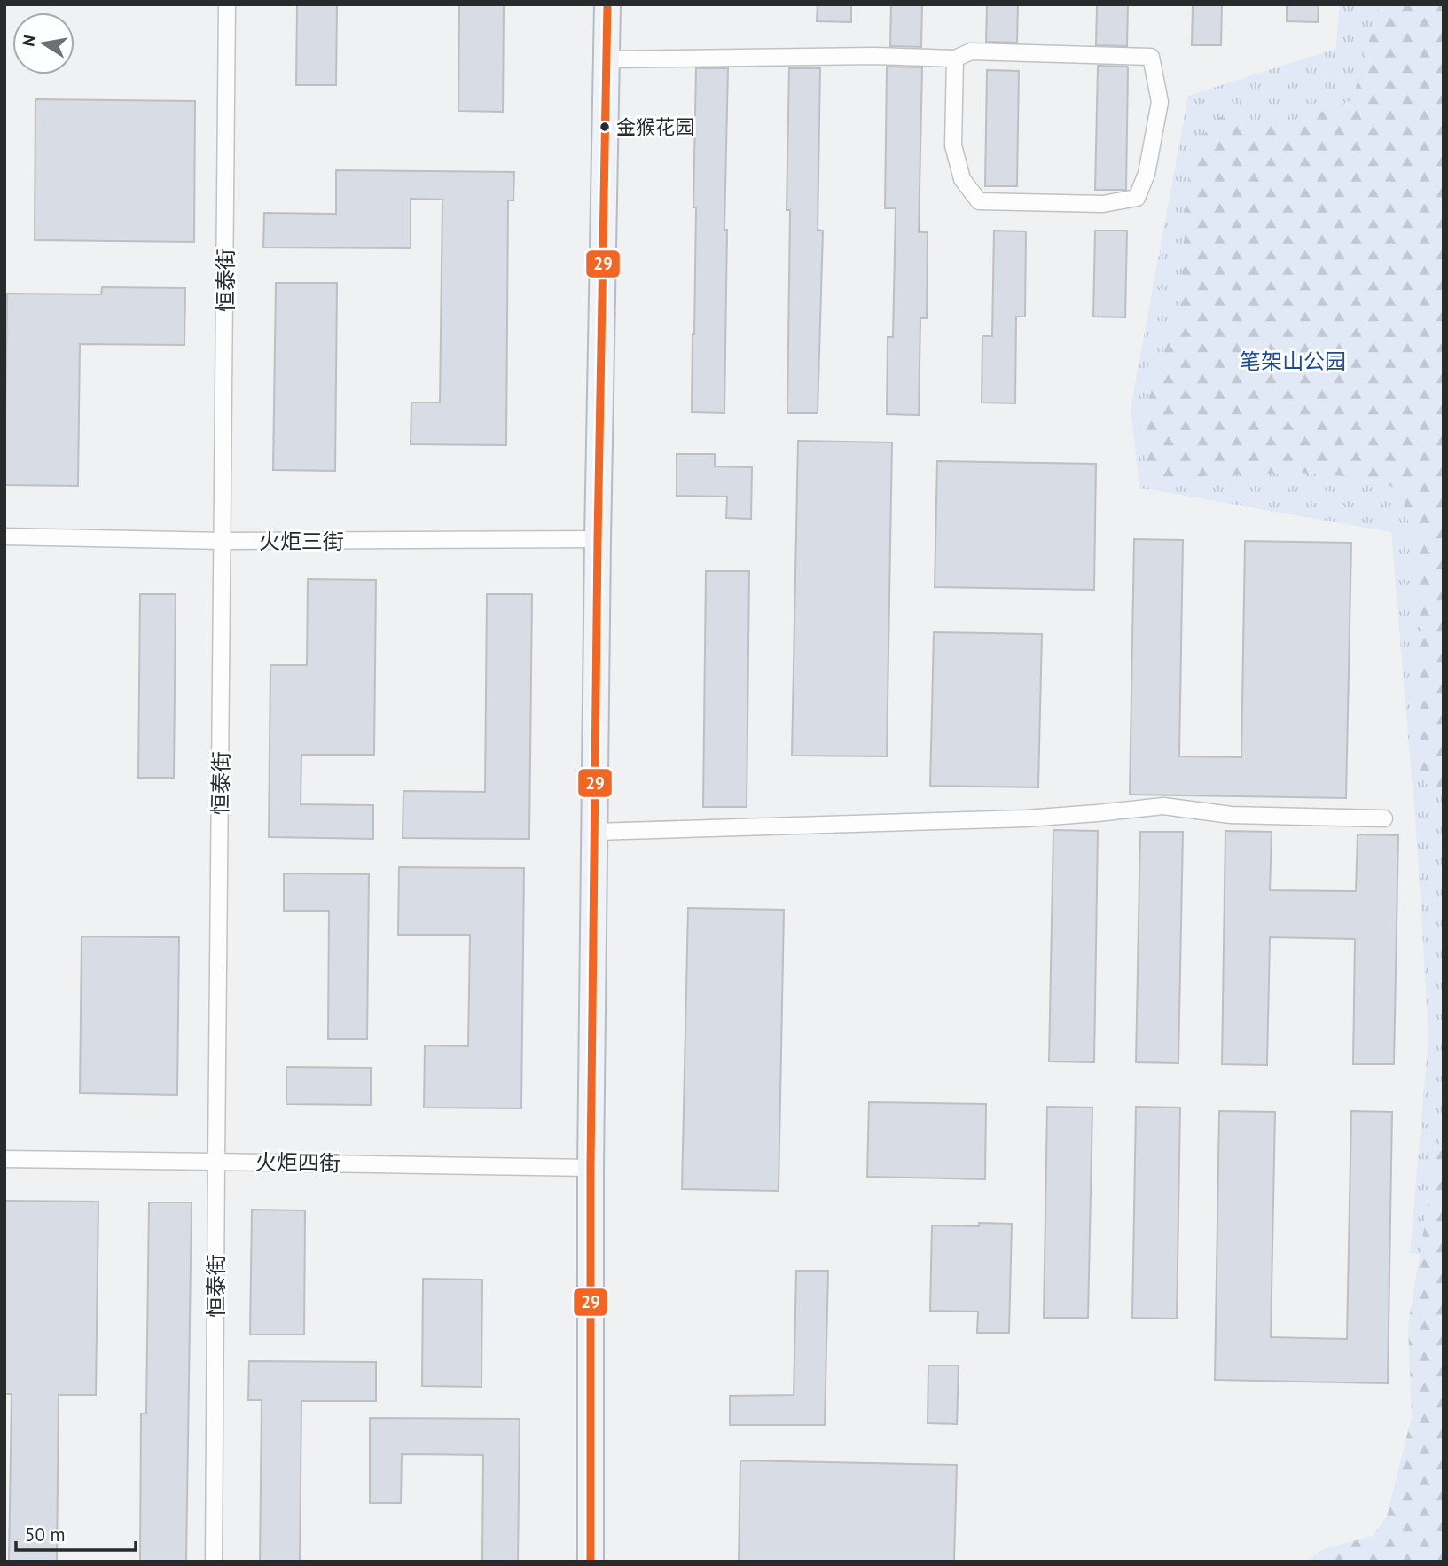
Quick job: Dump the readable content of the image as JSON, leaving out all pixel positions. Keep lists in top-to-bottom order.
{
  "streets": {
    "street": ["恒泰街", "火炬三街", "火炬四街"]
  },
  "crossings": [
    ["恒泰街", "火炬三街"],
    ["恒泰街", "火炬四街"]
  ],
  "parks": ["笔架山公园"],
  "places": ["金猴花园"],
  "lines": ["transit line 29"],
  "scale_bar": "50 m",
  "north": "left"
}
